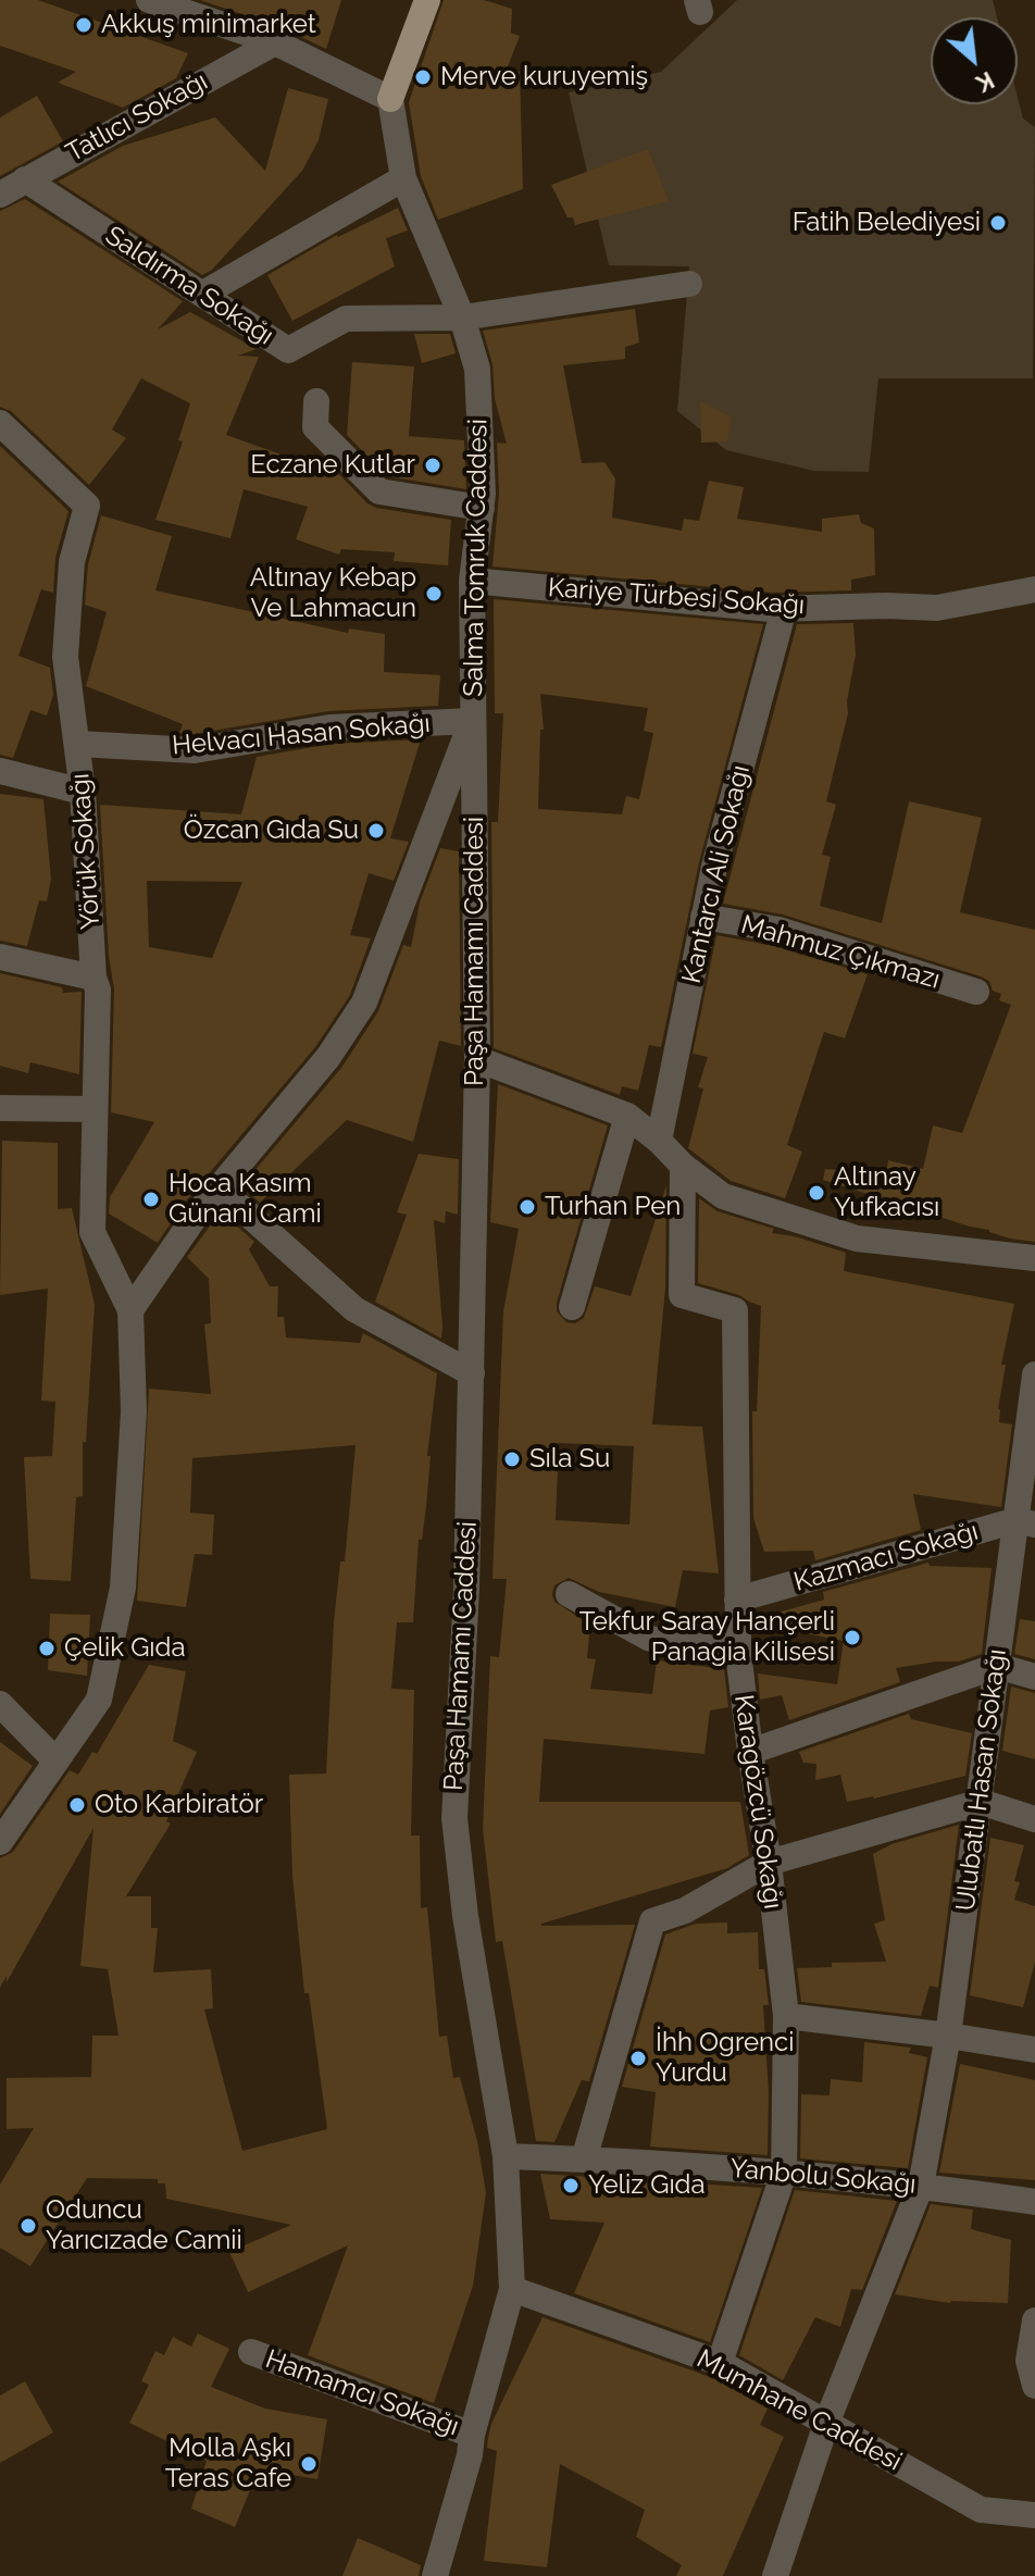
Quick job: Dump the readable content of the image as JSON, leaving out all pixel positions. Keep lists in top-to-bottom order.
{
  "streets": {
    "main road": ["Salma Tomruk Caddesi"],
    "street": [
      "Tatlıcı Sokağı",
      "Saldırma Sokağı",
      "Kariye Türbesi Sokağı",
      "Helvacı Hasan Sokağı",
      "Yörük Sokağı",
      "Kantarcı Ali Sokağı",
      "Paşa Hamamı Caddesi",
      "Mahmuz Çıkmazı",
      "Kazmacı Sokağı",
      "Ulubatlı Hasan Sokağı",
      "Karagözcü Sokağı",
      "Yanbolu Sokağı",
      "Hamamcı Sokağı",
      "Mumhane Caddesi"
    ]
  },
  "crossings": [
    ["Tatlıcı Sokağı", "Saldırma Sokağı"],
    ["Saldırma Sokağı", "Salma Tomruk Caddesi"],
    ["Salma Tomruk Caddesi", "Kariye Türbesi Sokağı"],
    ["Salma Tomruk Caddesi", "Helvacı Hasan Sokağı"],
    ["Salma Tomruk Caddesi", "Paşa Hamamı Caddesi"],
    ["Kariye Türbesi Sokağı", "Kantarcı Ali Sokağı"],
    ["Helvacı Hasan Sokağı", "Yörük Sokağı"],
    ["Helvacı Hasan Sokağı", "Paşa Hamamı Caddesi"],
    ["Kantarcı Ali Sokağı", "Mahmuz Çıkmazı"],
    ["Paşa Hamamı Caddesi", "Yanbolu Sokağı"],
    ["Paşa Hamamı Caddesi", "Hamamcı Sokağı"],
    ["Paşa Hamamı Caddesi", "Mumhane Caddesi"],
    ["Kazmacı Sokağı", "Ulubatlı Hasan Sokağı"],
    ["Kazmacı Sokağı", "Karagözcü Sokağı"],
    ["Ulubatlı Hasan Sokağı", "Yanbolu Sokağı"],
    ["Ulubatlı Hasan Sokağı", "Mumhane Caddesi"],
    ["Karagözcü Sokağı", "Yanbolu Sokağı"],
    ["Karagözcü Sokağı", "Mumhane Caddesi"]
  ],
  "places": [
    "Akkuş minimarket",
    "Merve kuruyemiş",
    "Fatih Belediyesi",
    "Eczane Kutlar",
    "Altınay Kebap Ve Lahmacun",
    "Özcan Gıda Su",
    "Altınay Yufkacısı",
    "Hoca Kasım Günani Cami",
    "Turhan Pen",
    "Sıla Su",
    "Tekfur Saray Hançerli Panagia Kilisesi",
    "Çelik Gıda",
    "Oto Karbiratör",
    "İhh Ogrenci Yurdu",
    "Yeliz Gıda",
    "Oduncu Yarıcızade Camii",
    "Molla Aşkı Teras Cafe"
  ],
  "north": "bottom right"
}
